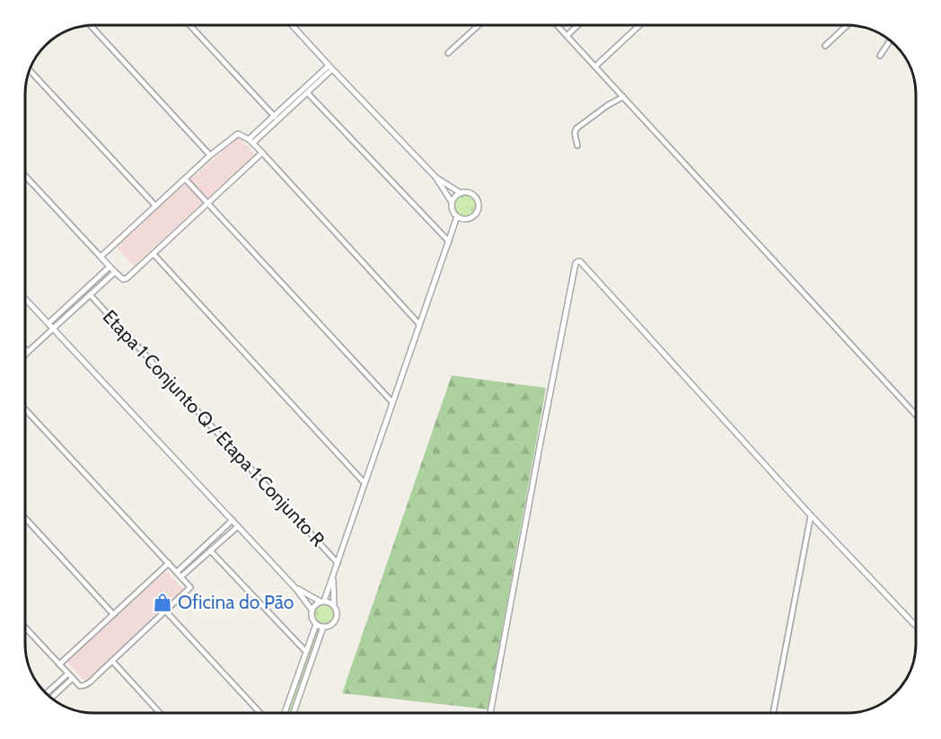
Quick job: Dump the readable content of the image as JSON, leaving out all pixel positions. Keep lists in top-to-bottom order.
{
  "streets": {
    "street": ["Etapa 1 Conjunto Q / Etapa 1 Conjunto R"]
  },
  "places": {
    "shop": ["Oficina do Pão"]
  }
}
